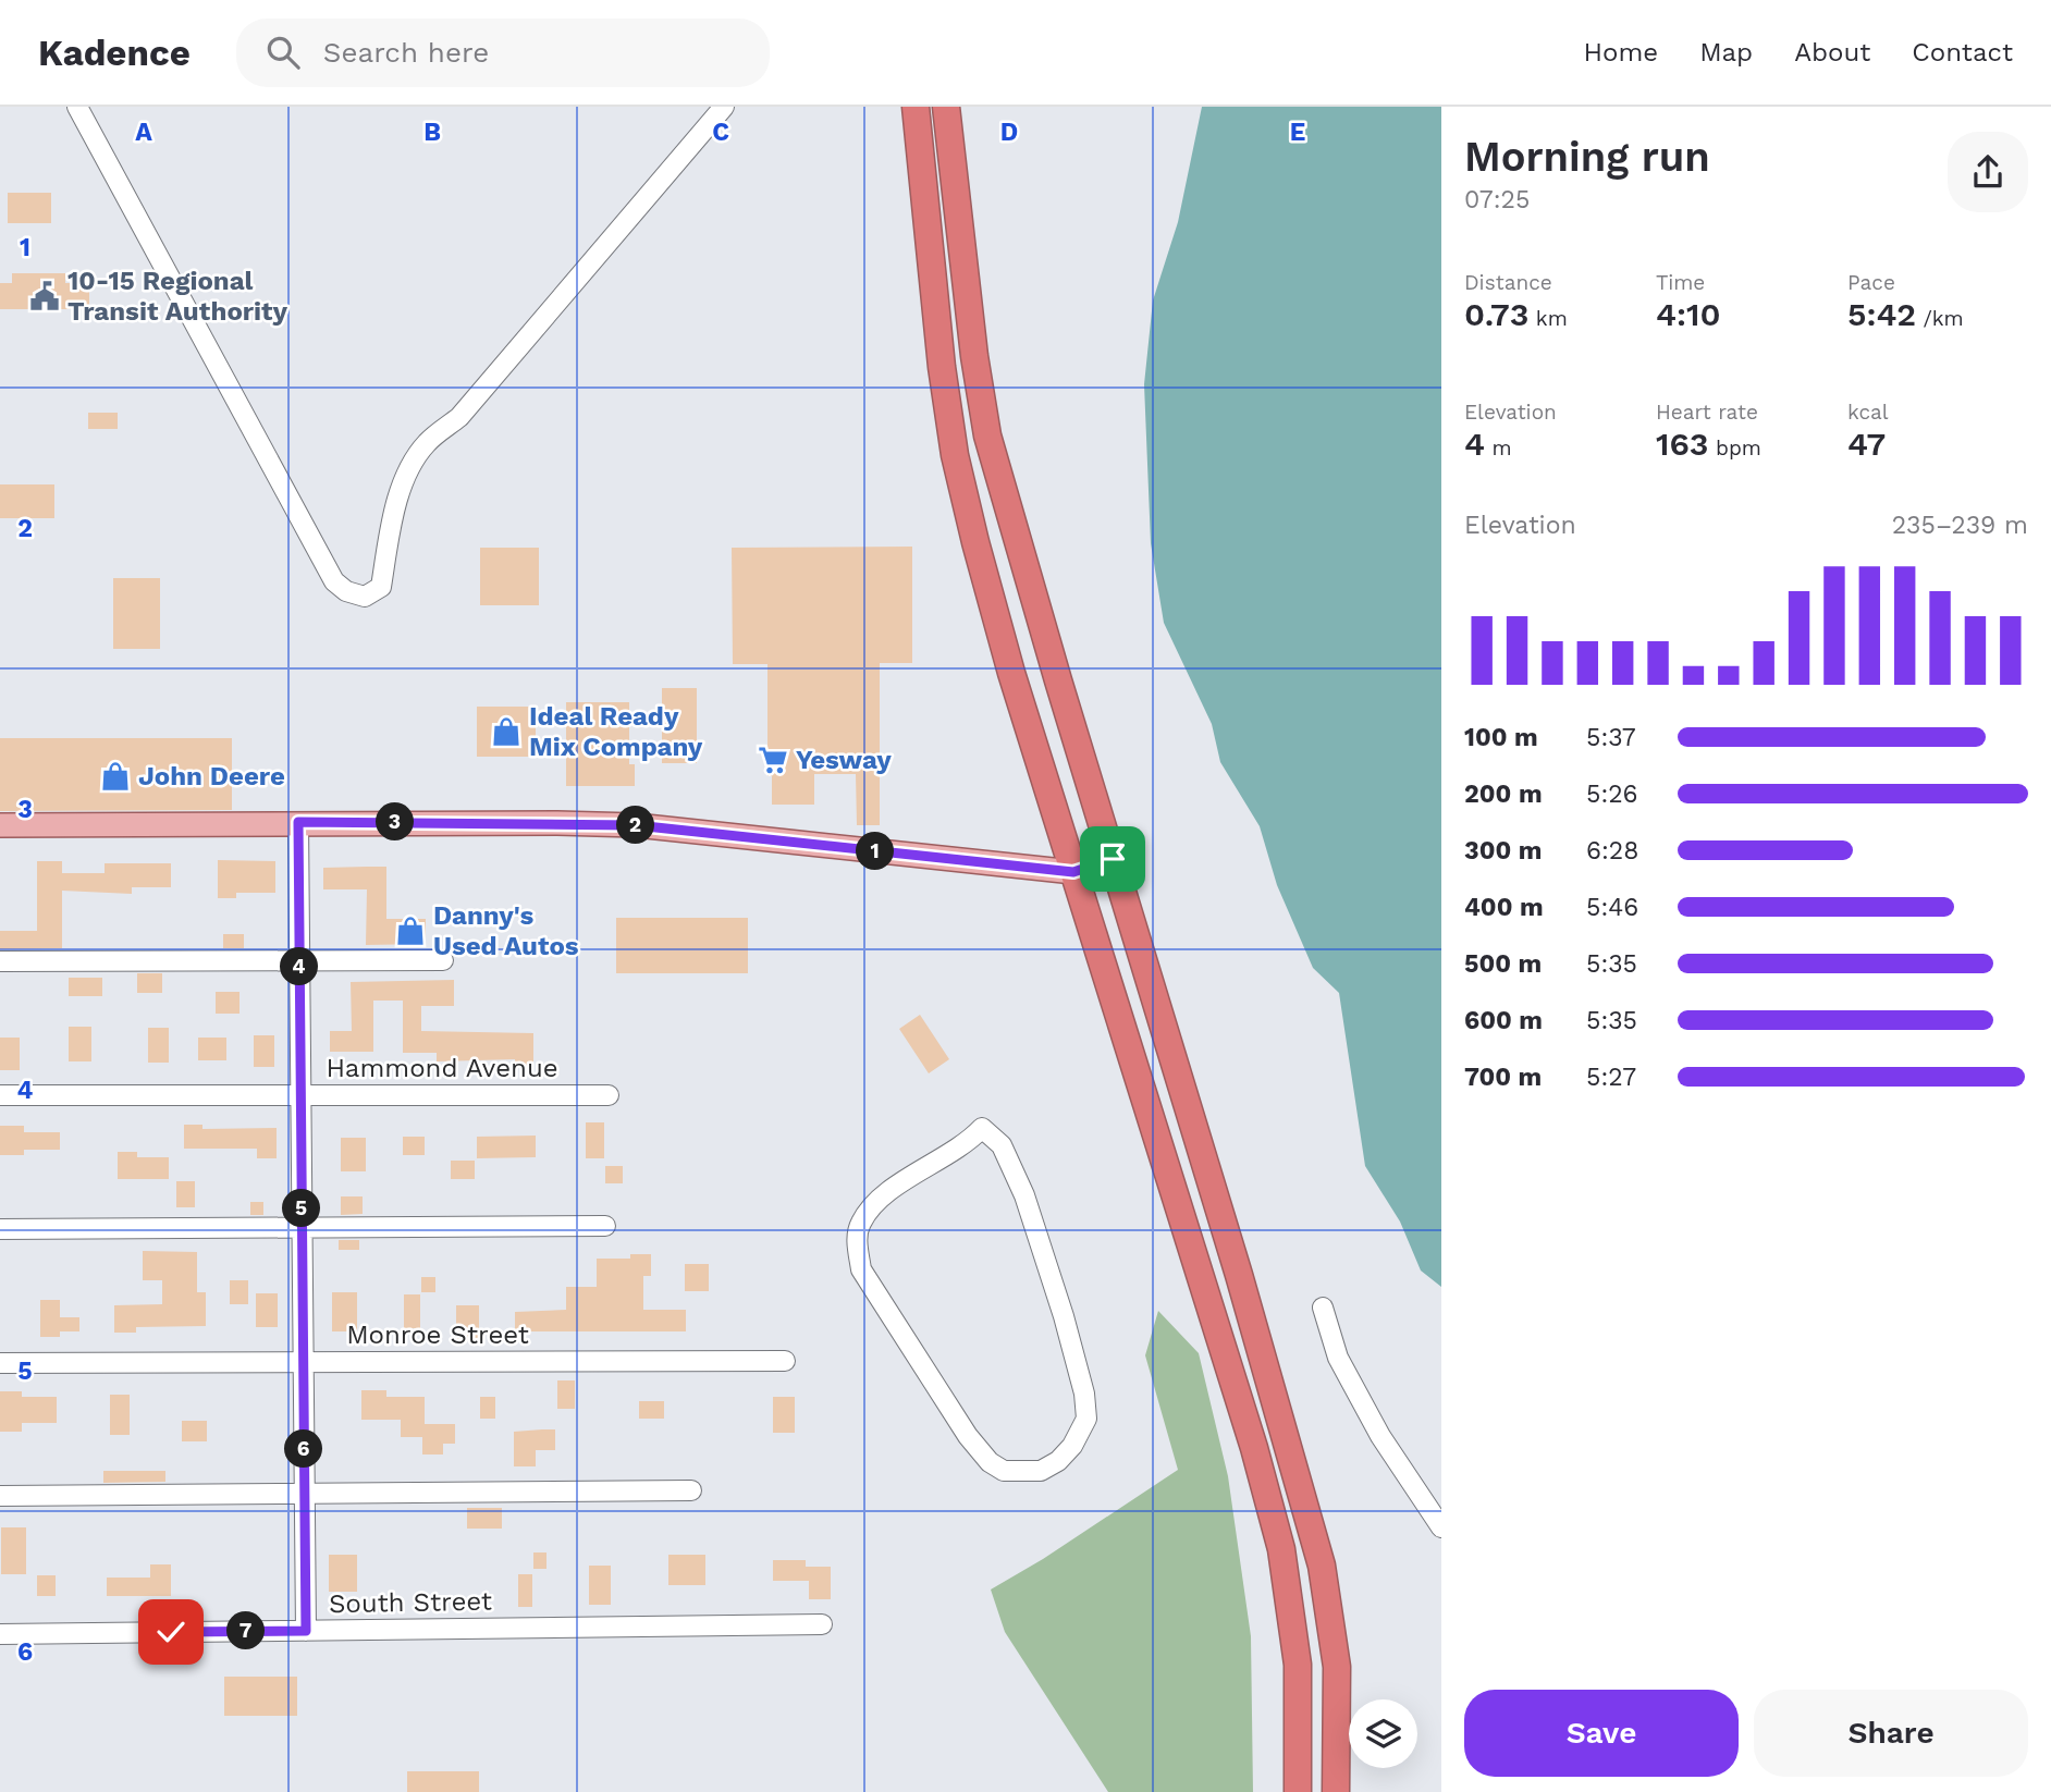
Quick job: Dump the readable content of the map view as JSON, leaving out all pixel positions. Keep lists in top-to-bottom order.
{
  "streets": {
    "street": ["Hammond Avenue", "Monroe Street", "South Street"]
  },
  "places": {
    "public building": ["10-15 Regional Transit Authority"],
    "shop": ["Ideal Ready Mix Company", "John Deere", "Danny's Used Autos"],
    "supermarket": ["Yesway"]
  },
  "page": {
    "header": "Kadence",
    "search": "Search here",
    "nav": [
      "Home",
      "Map",
      "About",
      "Contact"
    ],
    "heading": ["Morning run", "07:25"],
    "stats": [
      ["Distance", "0.73 km"],
      ["Time", "4:10"],
      ["Pace", "5:42 /km"],
      ["Elevation", "4 m"],
      ["Heart rate", "163 bpm"],
      ["kcal", "47"]
    ],
    "chart": ["Elevation", "235–239 m"],
    "list": [
      {
        "name": "100 m",
        "note": "5:37"
      },
      {
        "name": "200 m",
        "note": "5:26"
      },
      {
        "name": "300 m",
        "note": "6:28"
      },
      {
        "name": "400 m",
        "note": "5:46"
      },
      {
        "name": "500 m",
        "note": "5:35"
      },
      {
        "name": "600 m",
        "note": "5:35"
      },
      {
        "name": "700 m",
        "note": "5:27"
      }
    ],
    "pins": [
      "3",
      "2",
      "1",
      "4",
      "5",
      "6",
      "7"
    ],
    "buttons": ["Save", "Share"]
  },
  "grid": {
    "columns": [
      "A",
      "B",
      "C",
      "D",
      "E"
    ],
    "rows": [
      "1",
      "2",
      "3",
      "4",
      "5",
      "6"
    ]
  }
}
